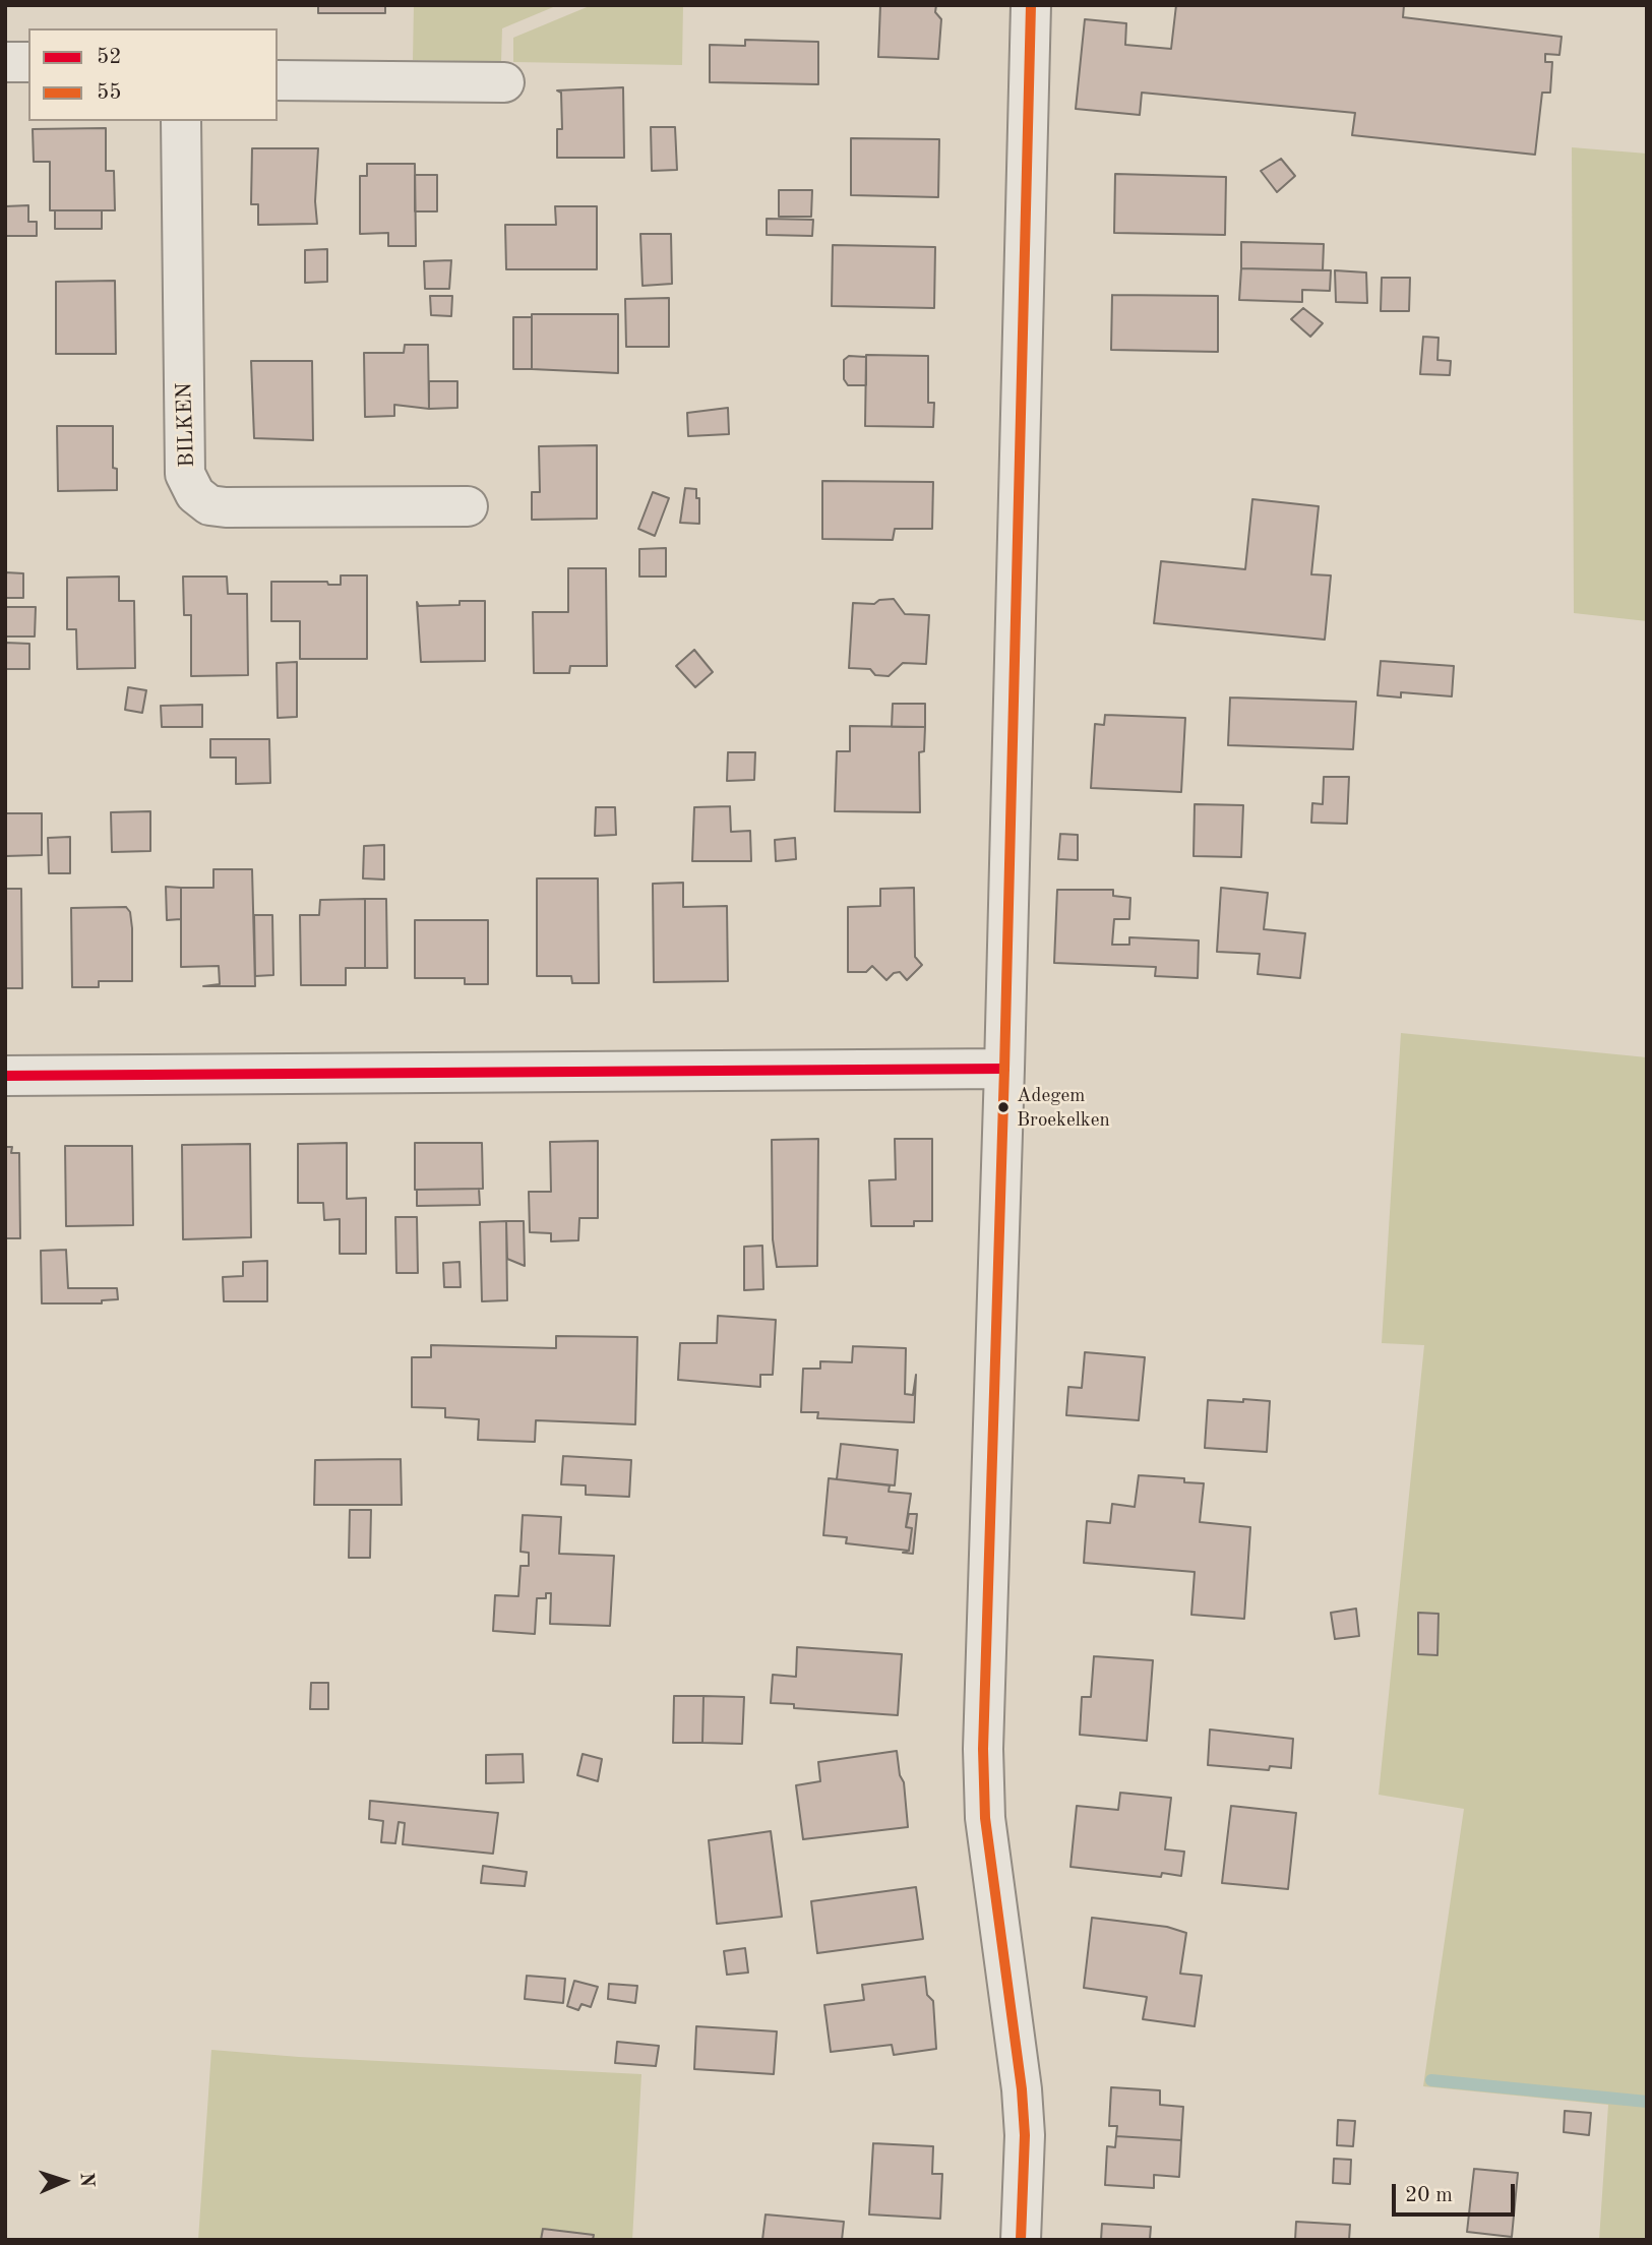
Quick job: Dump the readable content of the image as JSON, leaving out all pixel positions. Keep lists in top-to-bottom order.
{
  "streets": {
    "street": ["BILKEN"]
  },
  "places": ["Adegem Broekelken"],
  "lines": ["transit line 55", "transit line 52"],
  "legend": ["52", "55"],
  "scale_bar": "20 m",
  "north": "right"
}
